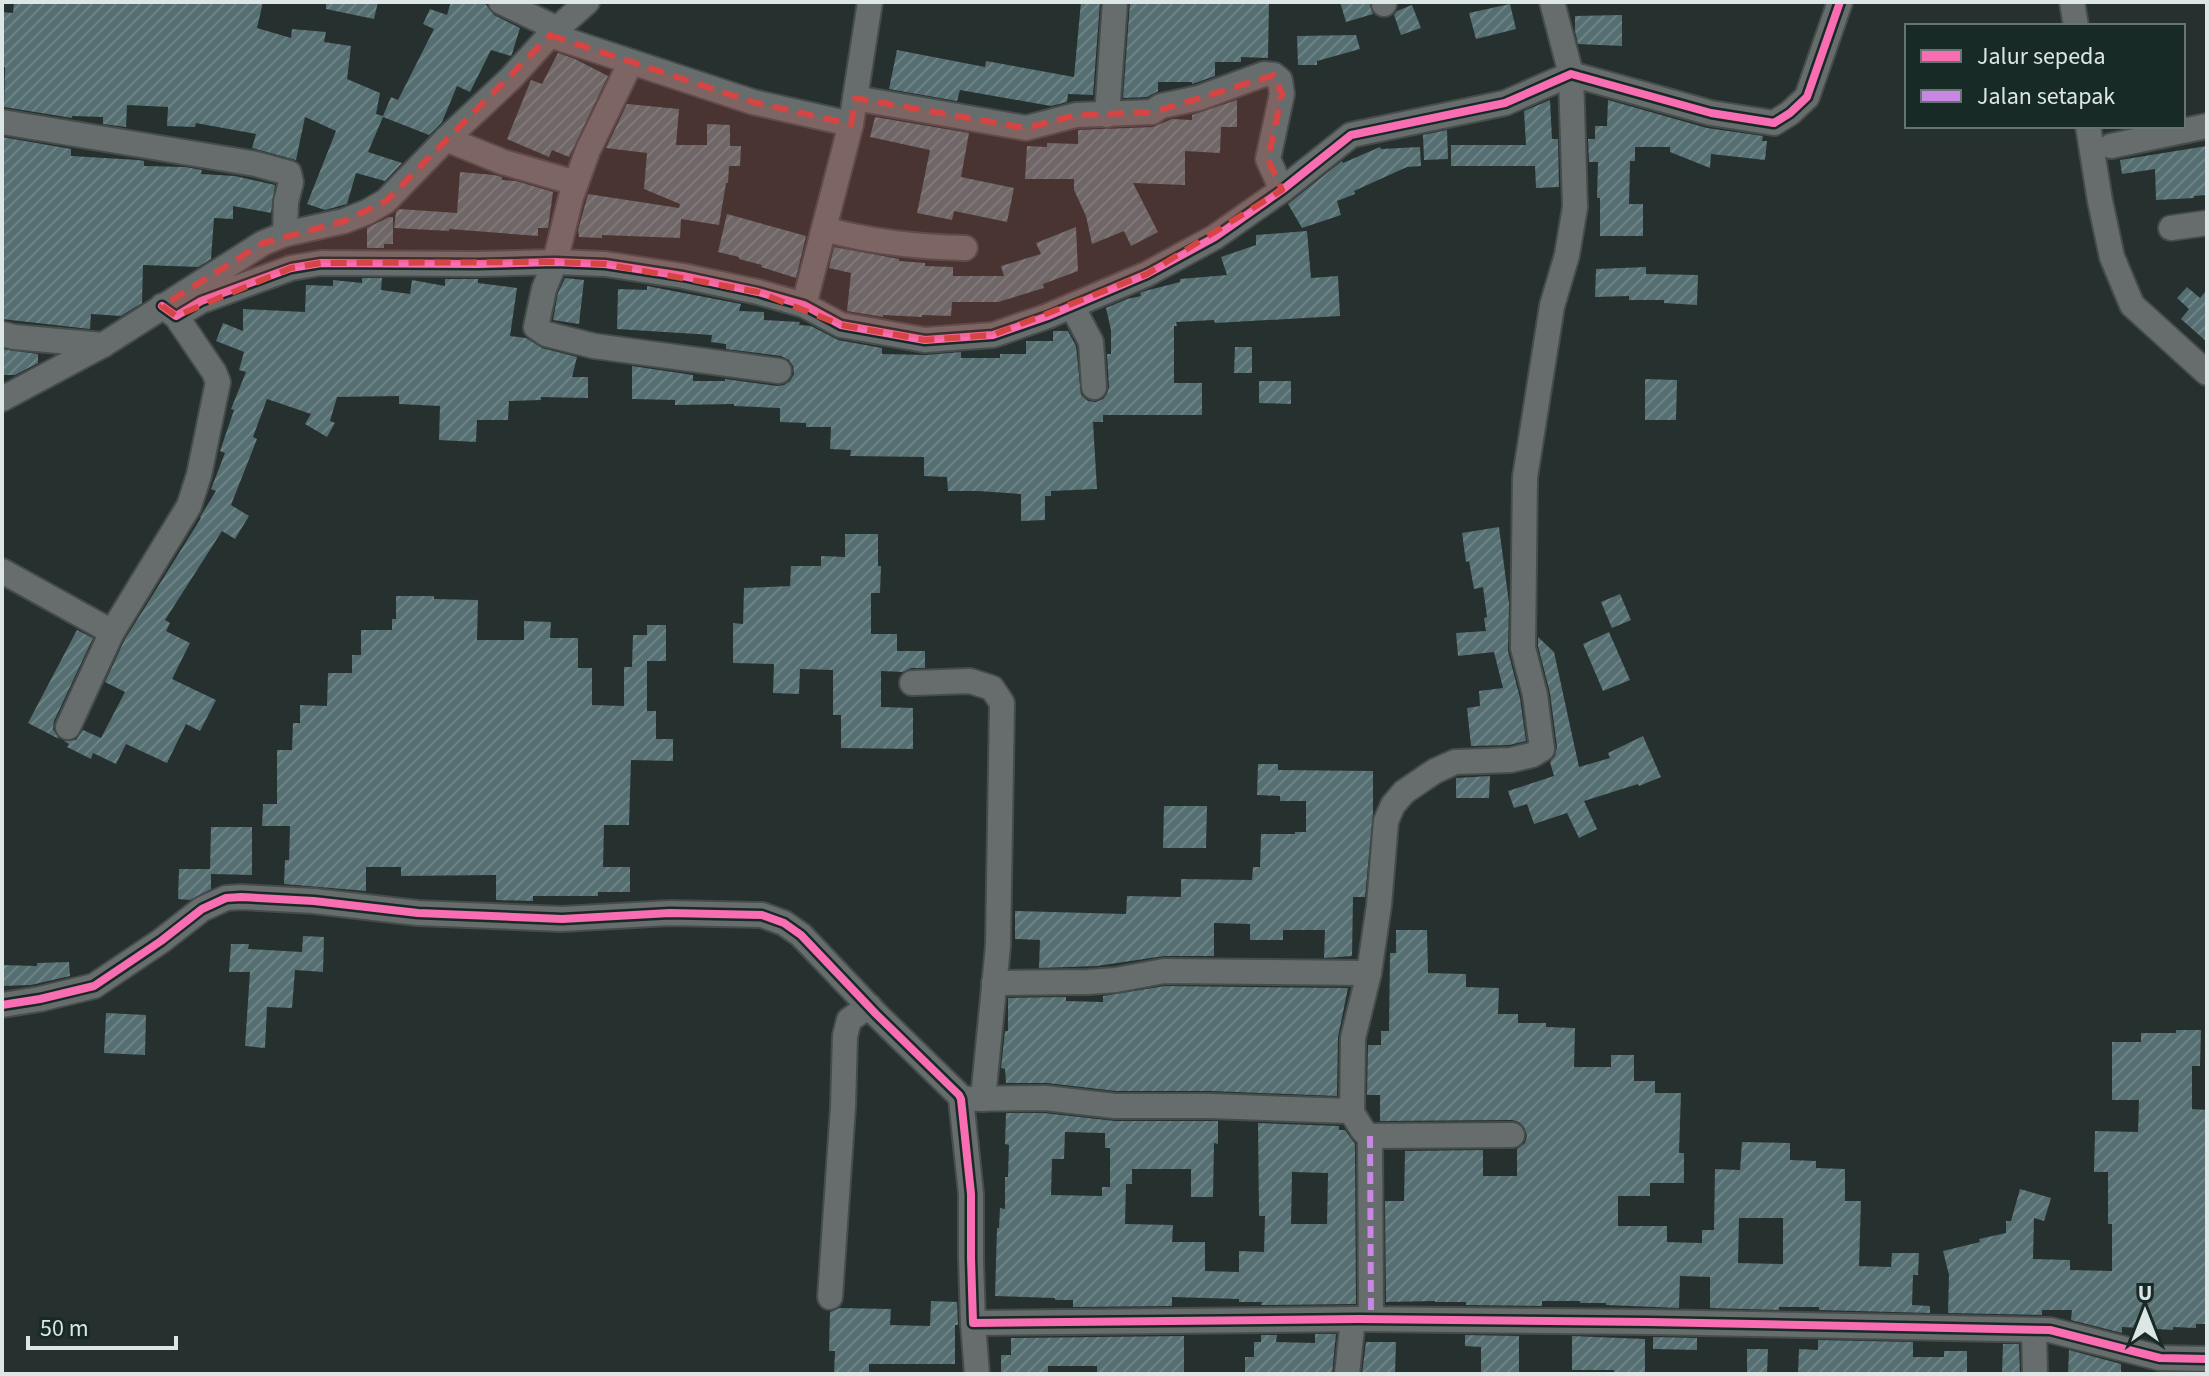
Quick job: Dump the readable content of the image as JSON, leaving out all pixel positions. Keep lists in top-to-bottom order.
{
  "legend": ["Jalur sepeda", "Jalan setapak"],
  "scale_bar": "50 m",
  "north": "top"
}
